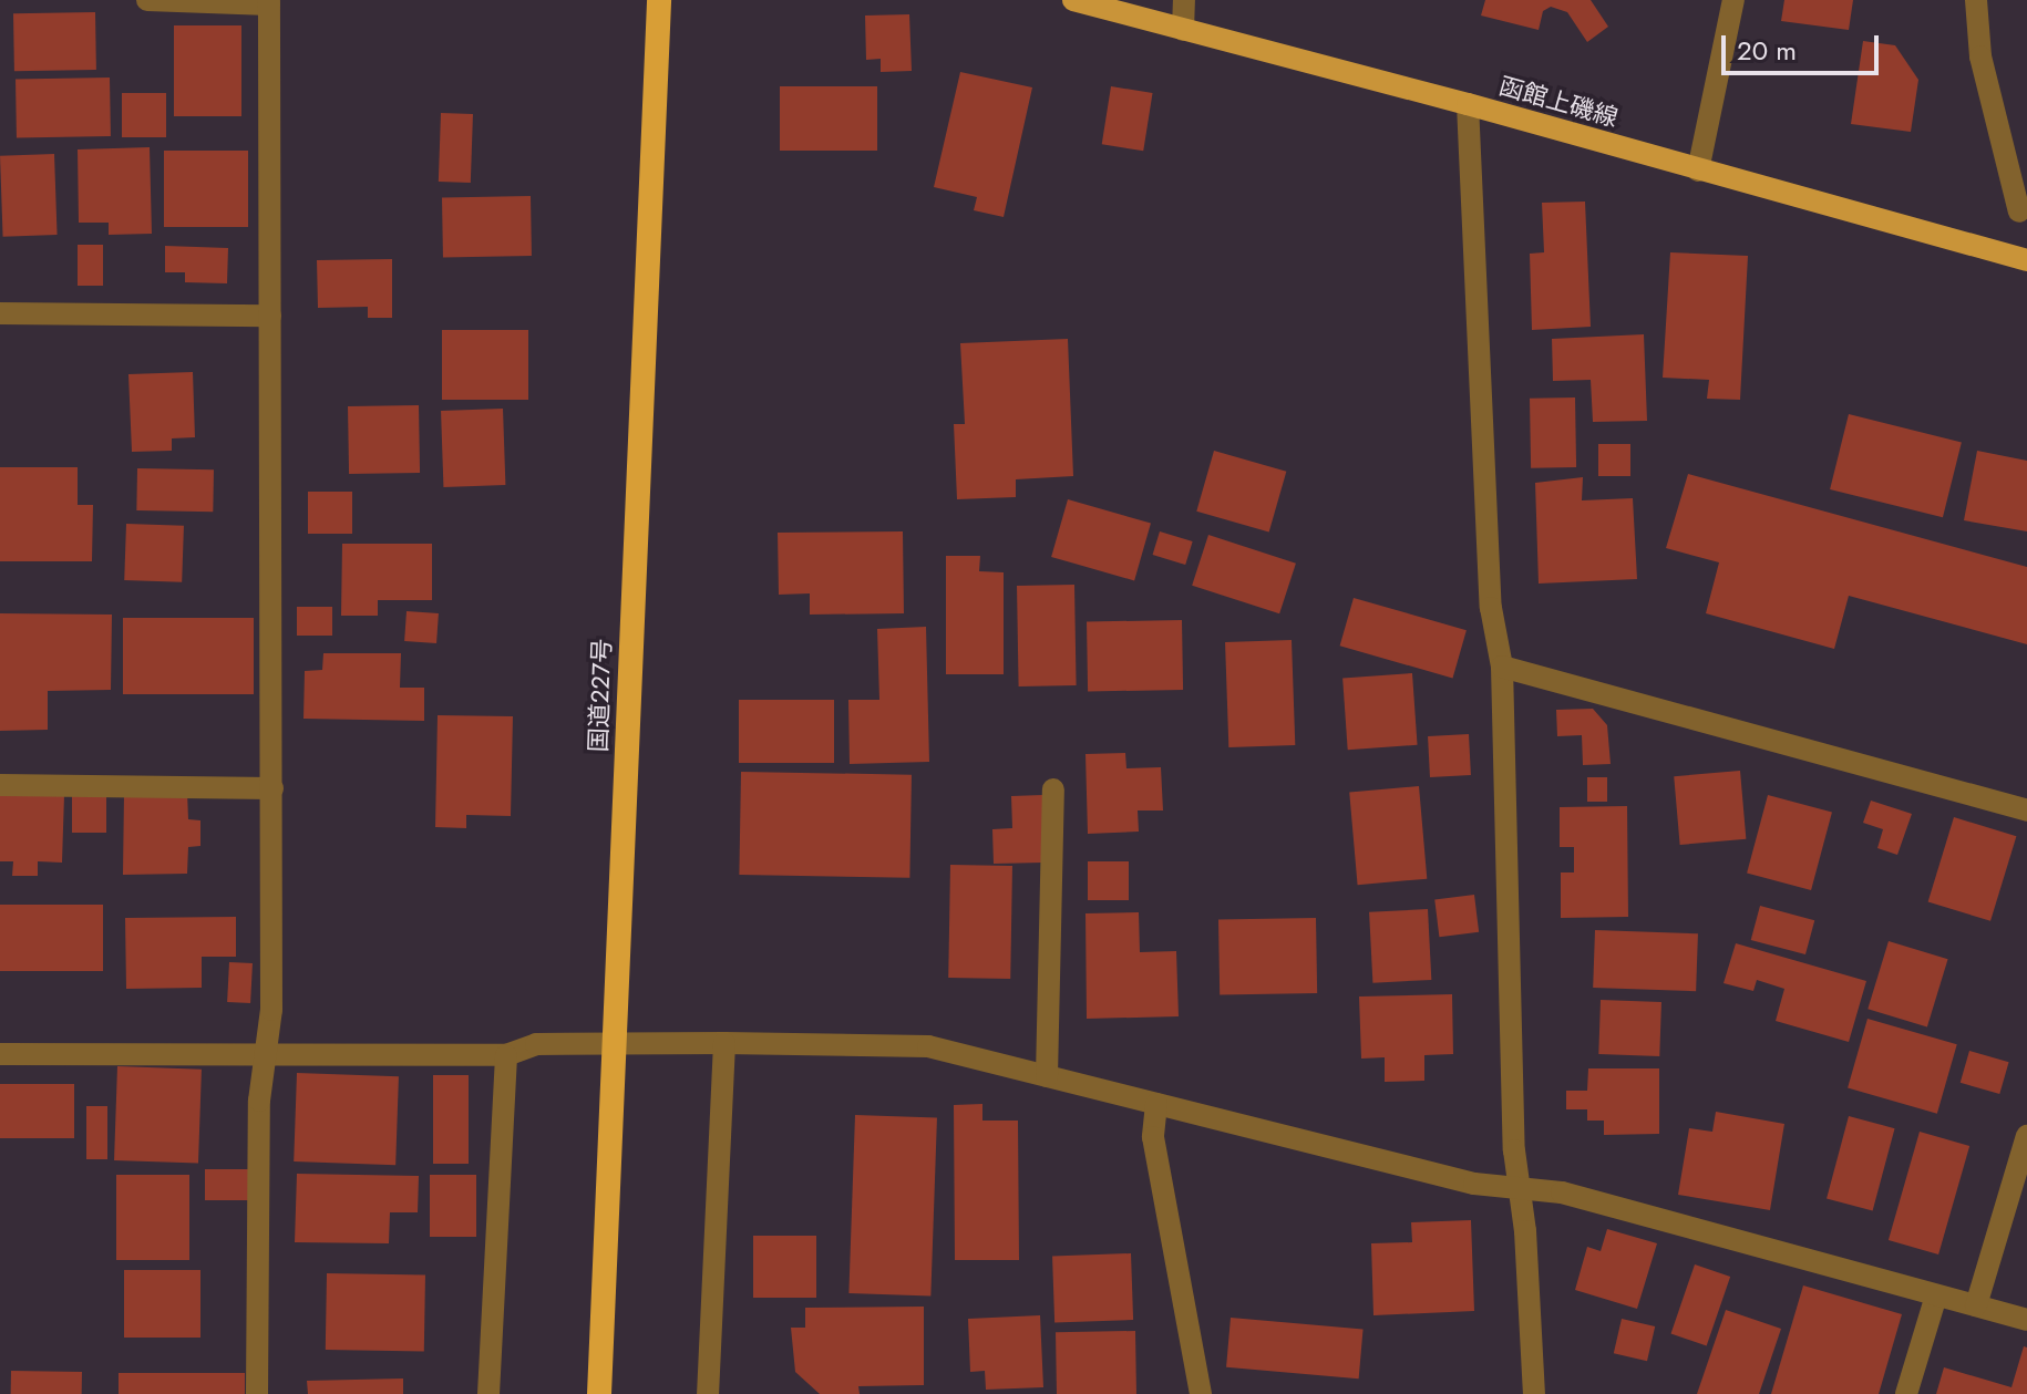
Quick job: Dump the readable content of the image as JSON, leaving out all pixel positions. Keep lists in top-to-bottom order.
{
  "streets": {
    "highway": ["国道227号"],
    "main road": ["函館上磯線"]
  },
  "scale_bar": "20 m"
}
